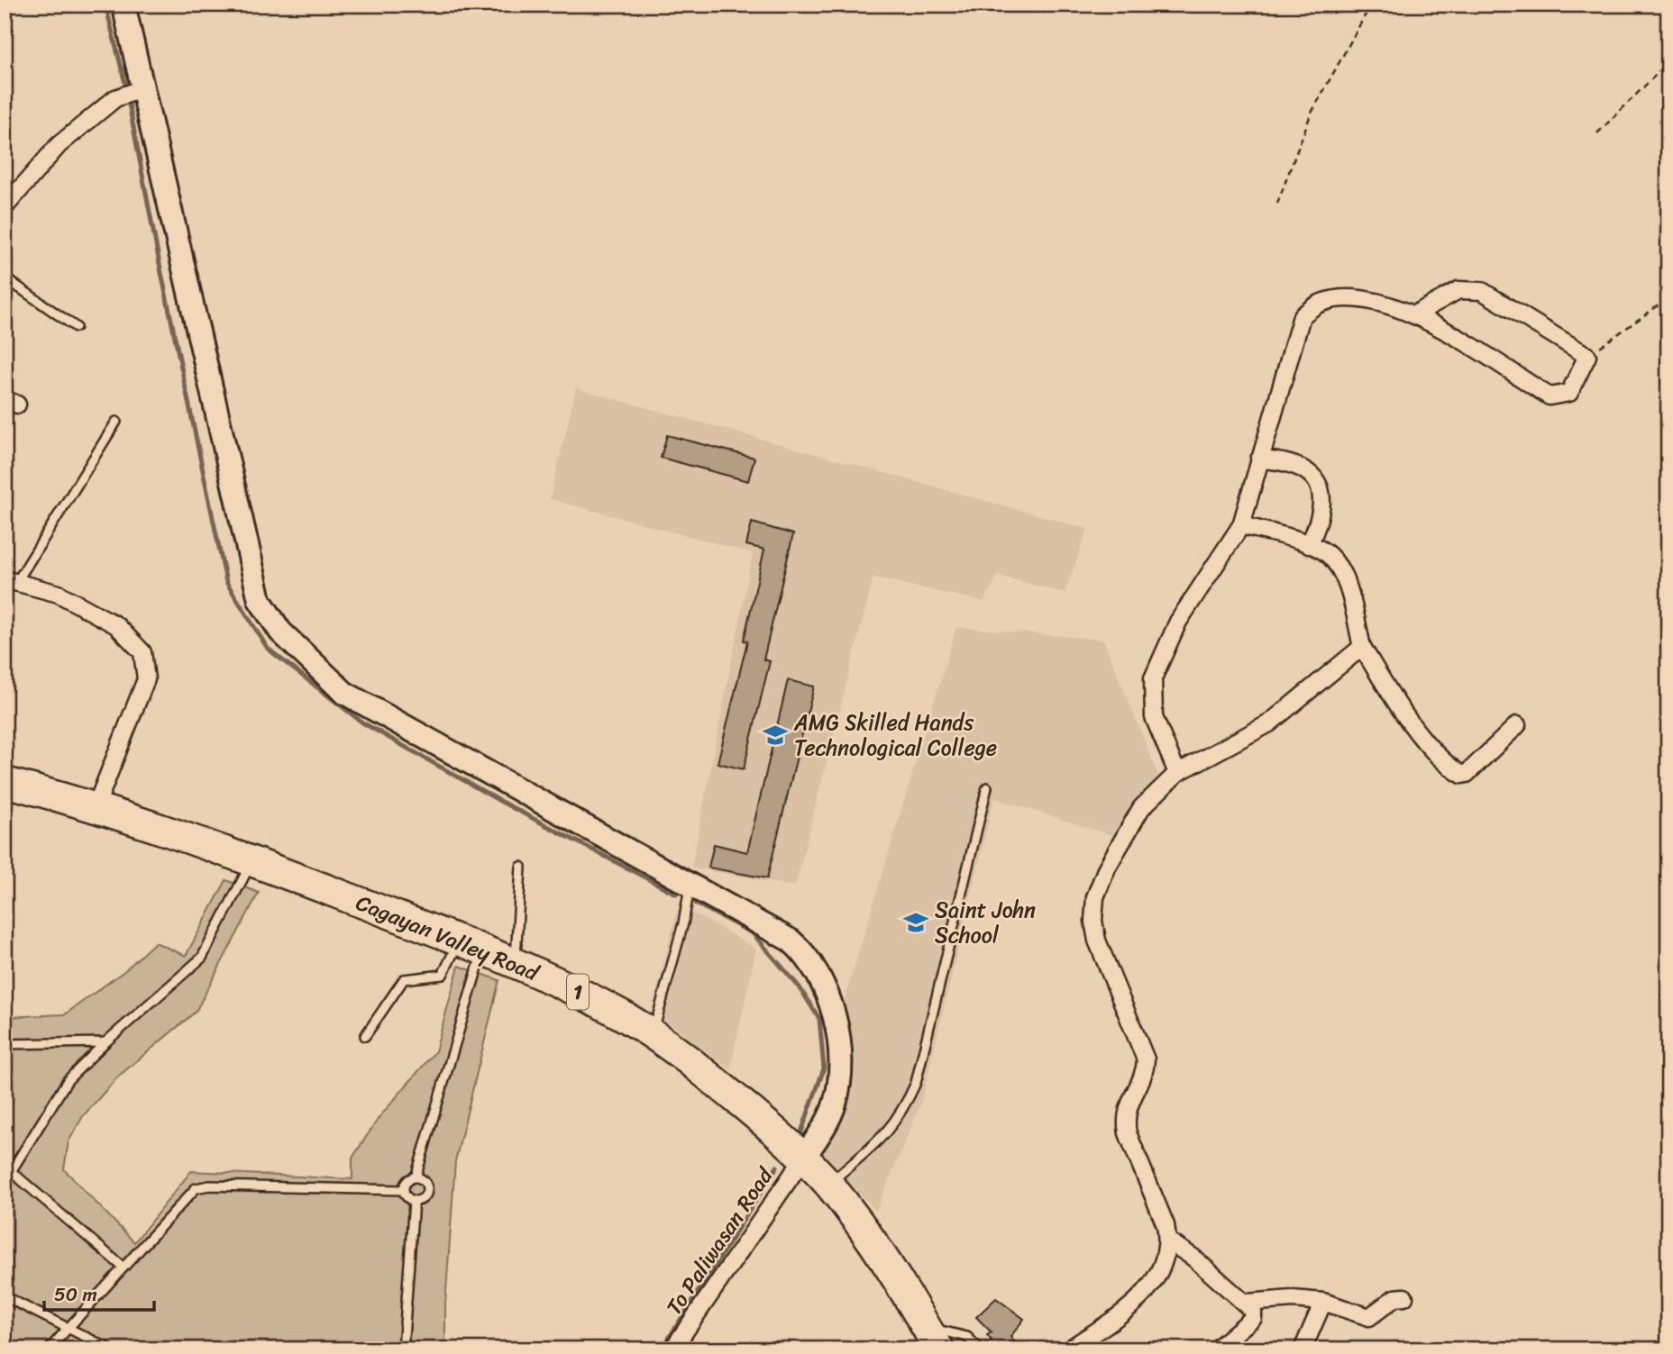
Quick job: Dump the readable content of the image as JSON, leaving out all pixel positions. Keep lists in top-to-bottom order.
{
  "streets": {
    "highway": ["Cagayan Valley Road", "1"],
    "street": ["To Paliwasan Road"]
  },
  "crossings": [
    ["Cagayan Valley Road", "To Paliwasan Road"]
  ],
  "places": {
    "school or university": ["AMG Skilled Hands Technological College", "Saint John School"]
  },
  "scale_bar": "50 m"
}
